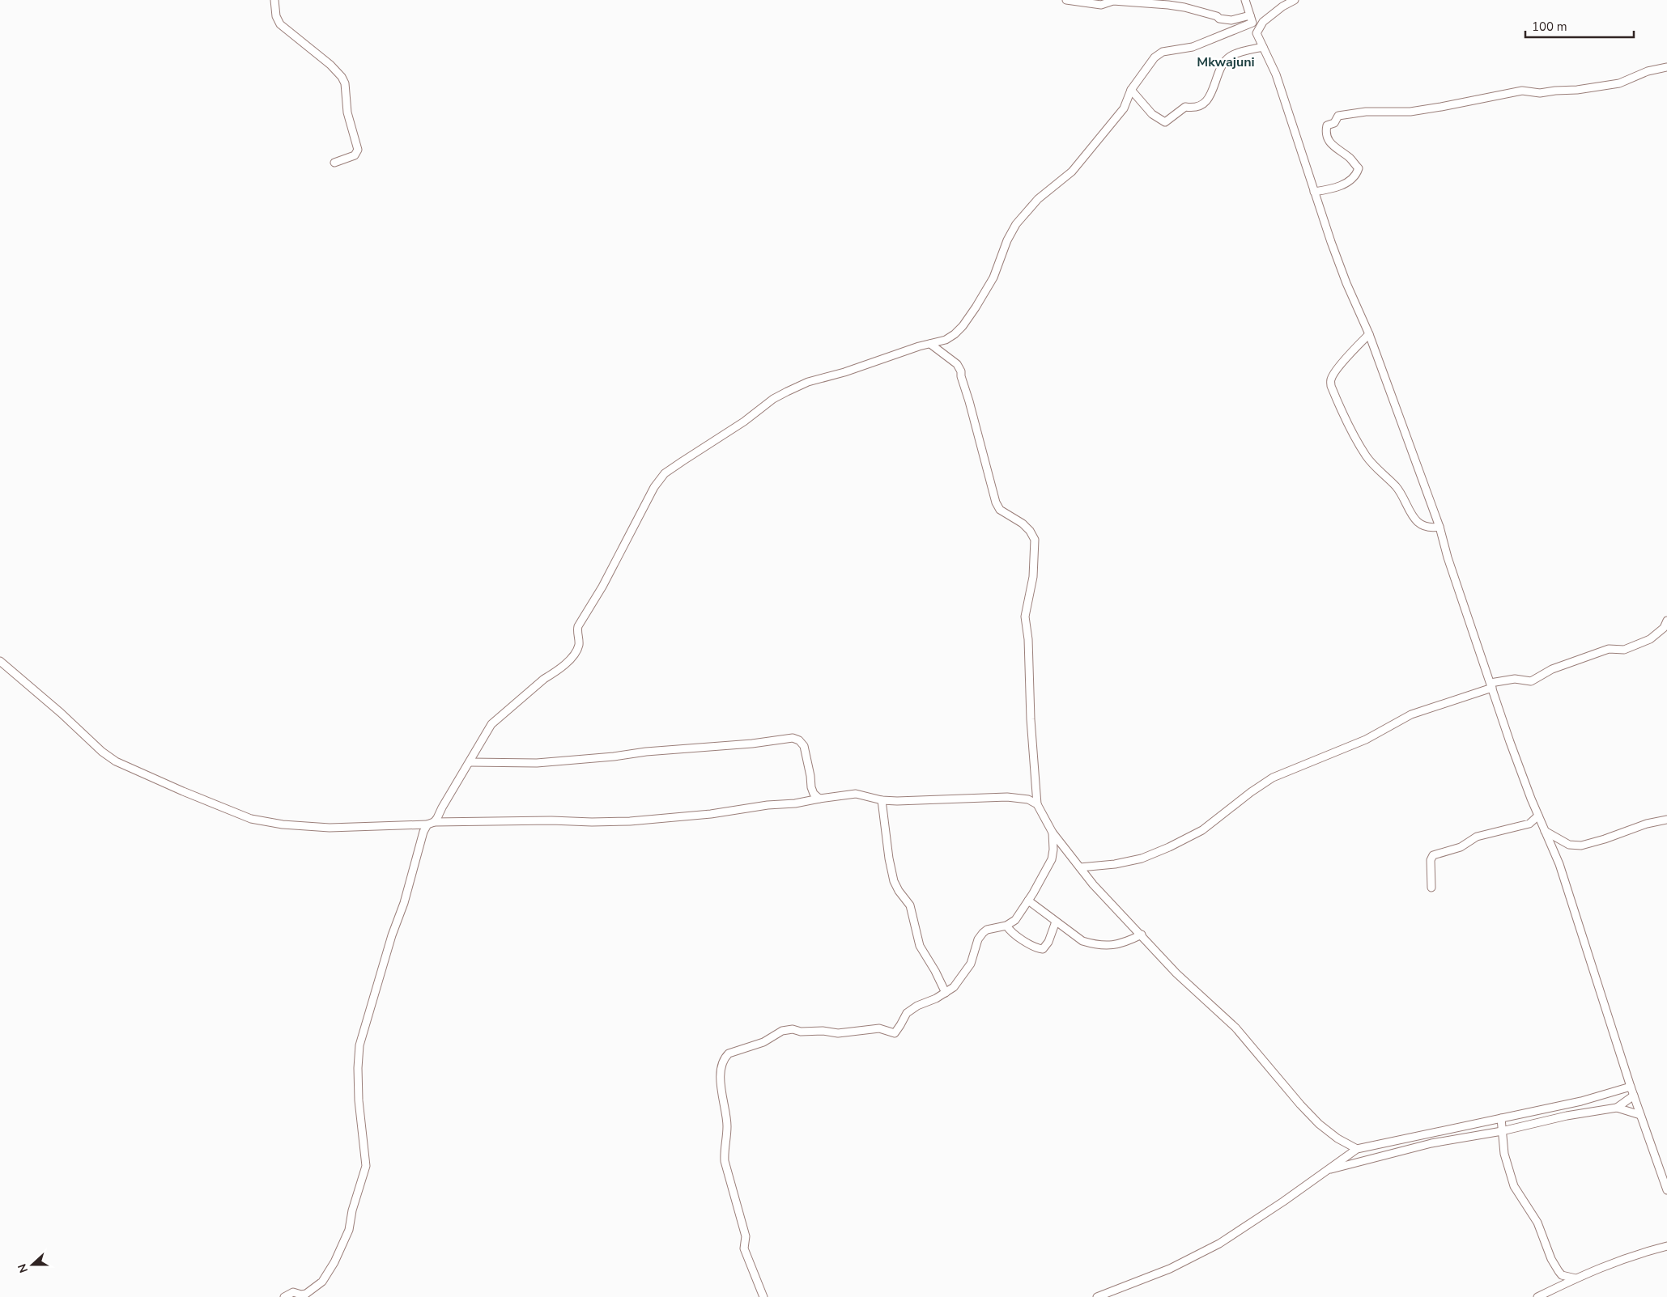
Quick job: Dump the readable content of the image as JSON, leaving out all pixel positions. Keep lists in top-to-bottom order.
{
  "districts": ["Mkwajuni"],
  "scale_bar": "100 m",
  "north": "left"
}
